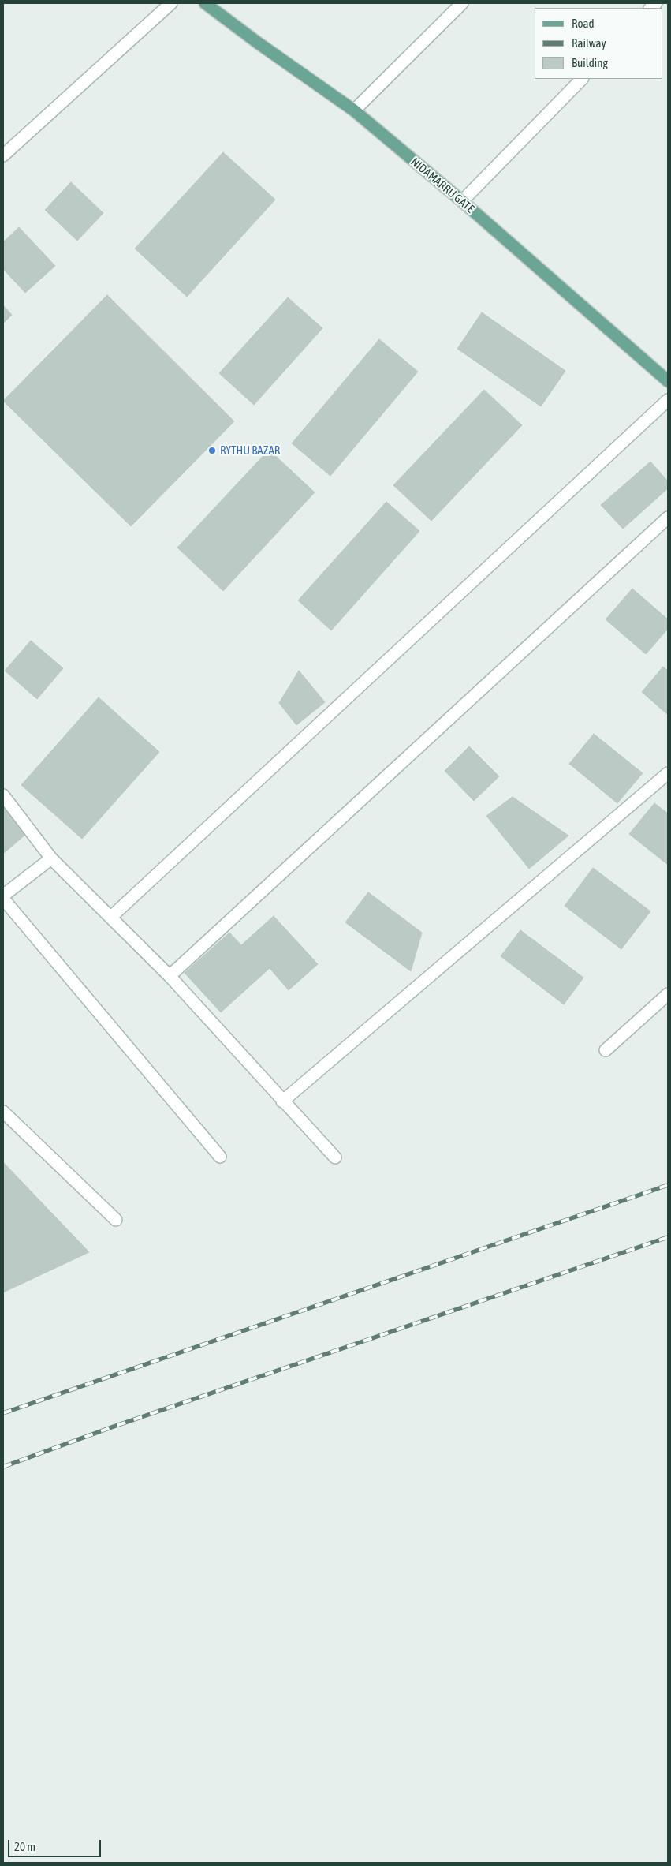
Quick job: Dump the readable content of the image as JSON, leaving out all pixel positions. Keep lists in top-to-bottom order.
{
  "streets": {
    "main road": ["NIDAMARRU GATE"]
  },
  "places": ["RYTHU BAZAR"],
  "legend": ["Road", "Railway", "Building"],
  "scale_bar": "20 m"
}
